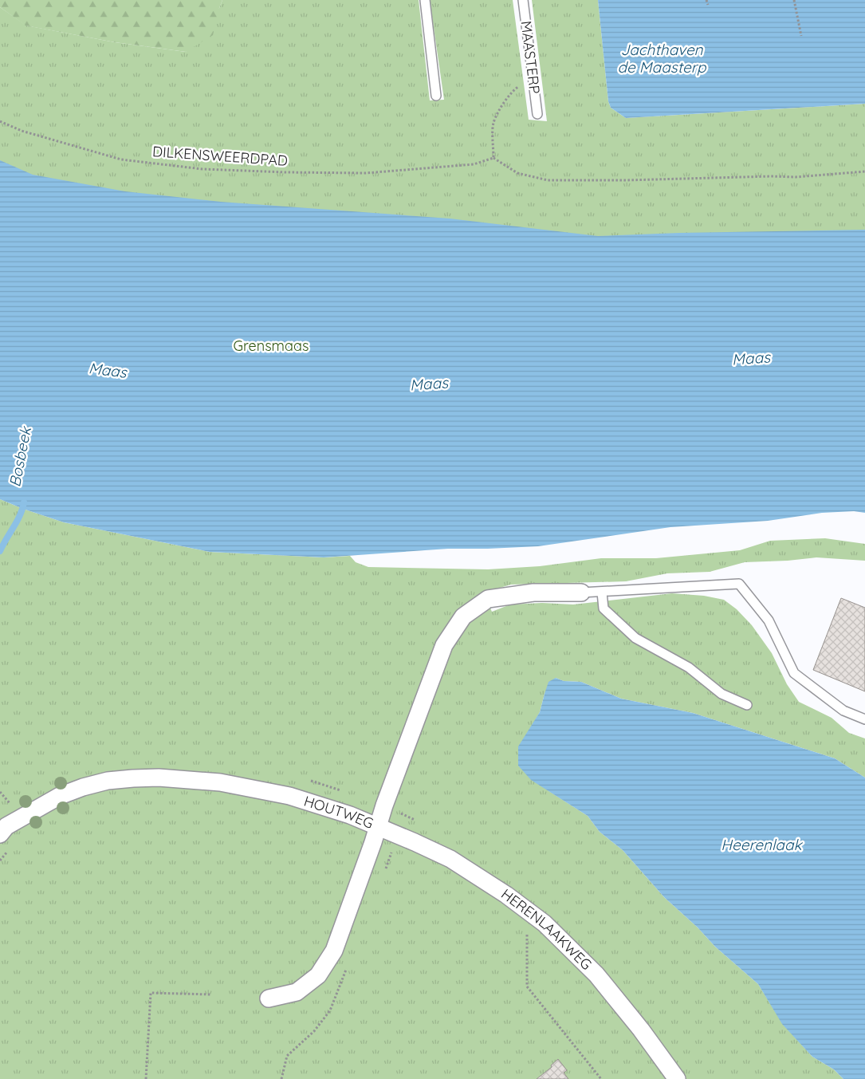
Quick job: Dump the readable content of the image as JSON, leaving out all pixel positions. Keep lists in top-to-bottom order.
{
  "streets": {
    "street": ["HOUTWEG", "HERENLAAKWEG"],
    "lane": ["MAASTERP"],
    "path": ["DILKENSWEERDPAD"]
  },
  "crossings": [
    ["HOUTWEG", "HERENLAAKWEG"]
  ],
  "water": [
    "Jachthaven de Maasterp",
    "Maas",
    "Bosbeek",
    "Heerenlaak"
  ],
  "parks": ["Grensmaas"]
}
